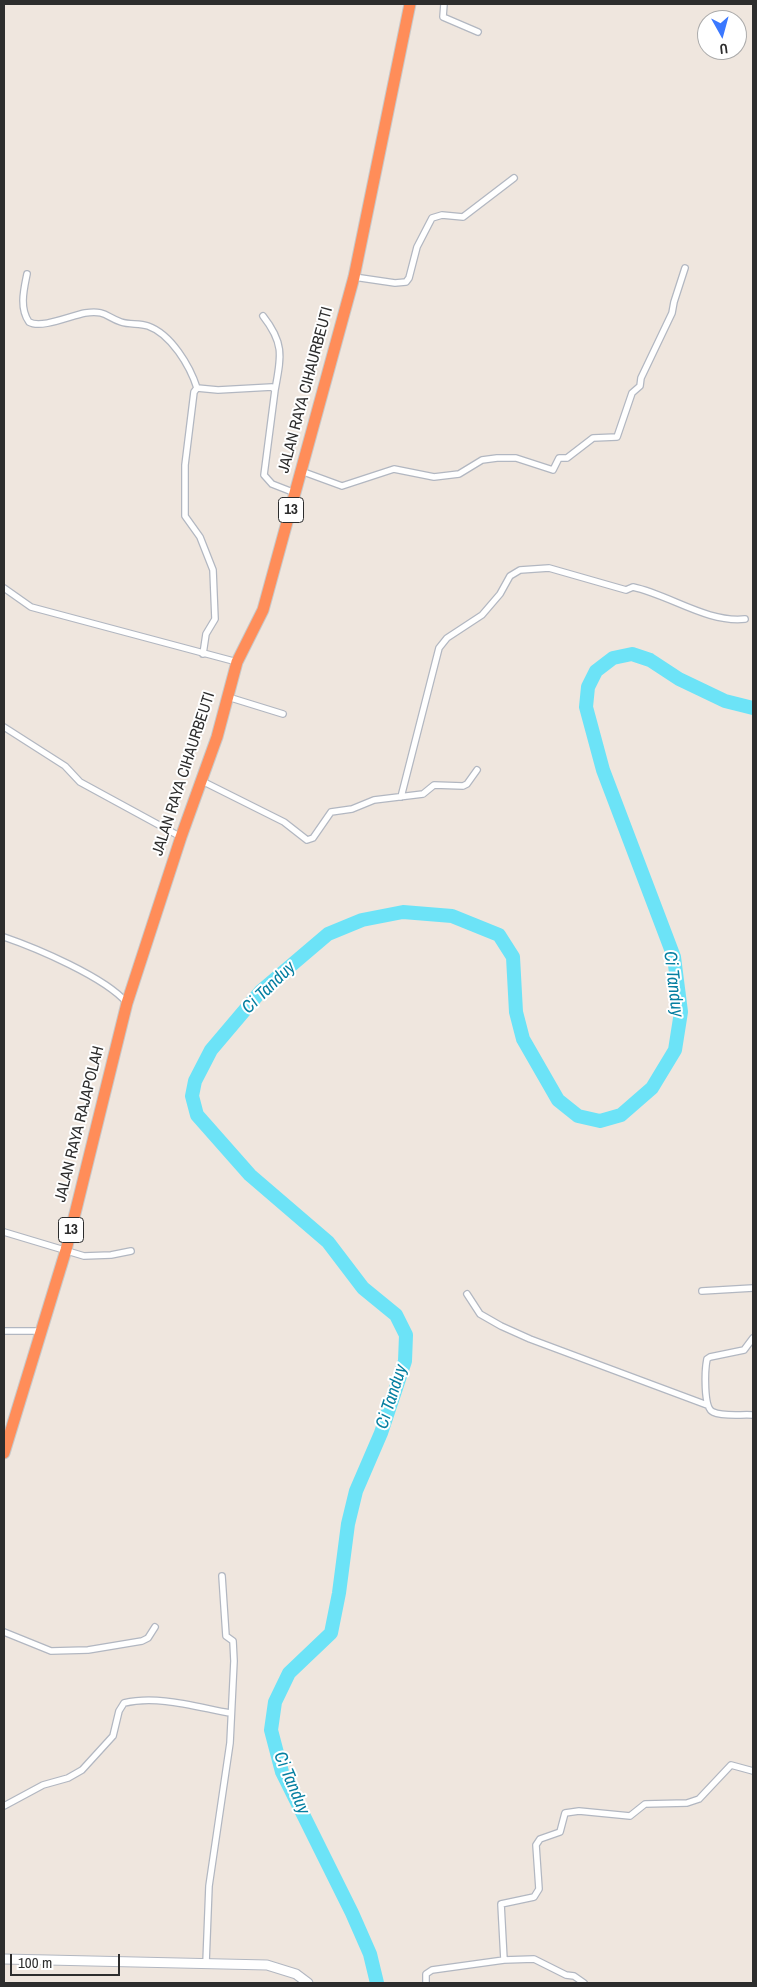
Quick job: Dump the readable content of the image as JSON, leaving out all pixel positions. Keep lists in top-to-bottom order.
{
  "streets": {
    "highway": ["JALAN RAYA CIHAURBEUTI", "13", "JALAN RAYA RAJAPOLAH"]
  },
  "crossings": [
    ["JALAN RAYA CIHAURBEUTI", "JALAN RAYA RAJAPOLAH"]
  ],
  "water": ["Ci Tanduy"],
  "scale_bar": "100 m",
  "north": "bottom"
}
